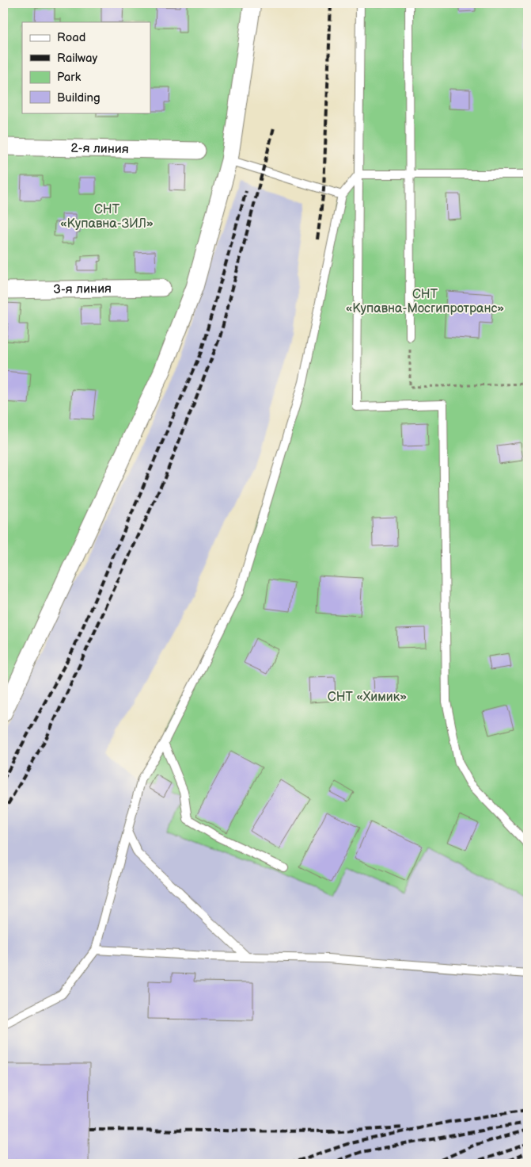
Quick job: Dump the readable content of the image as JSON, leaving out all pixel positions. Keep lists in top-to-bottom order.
{
  "streets": {
    "street": ["2-я линия", "3-я линия"]
  },
  "parks": ["СНТ «Купавна-ЗИЛ»", "СНТ «Купавна-Мосгипротранс»", "СНТ «Химик»"],
  "legend": [
    "Road",
    "Railway",
    "Park",
    "Building"
  ]
}
